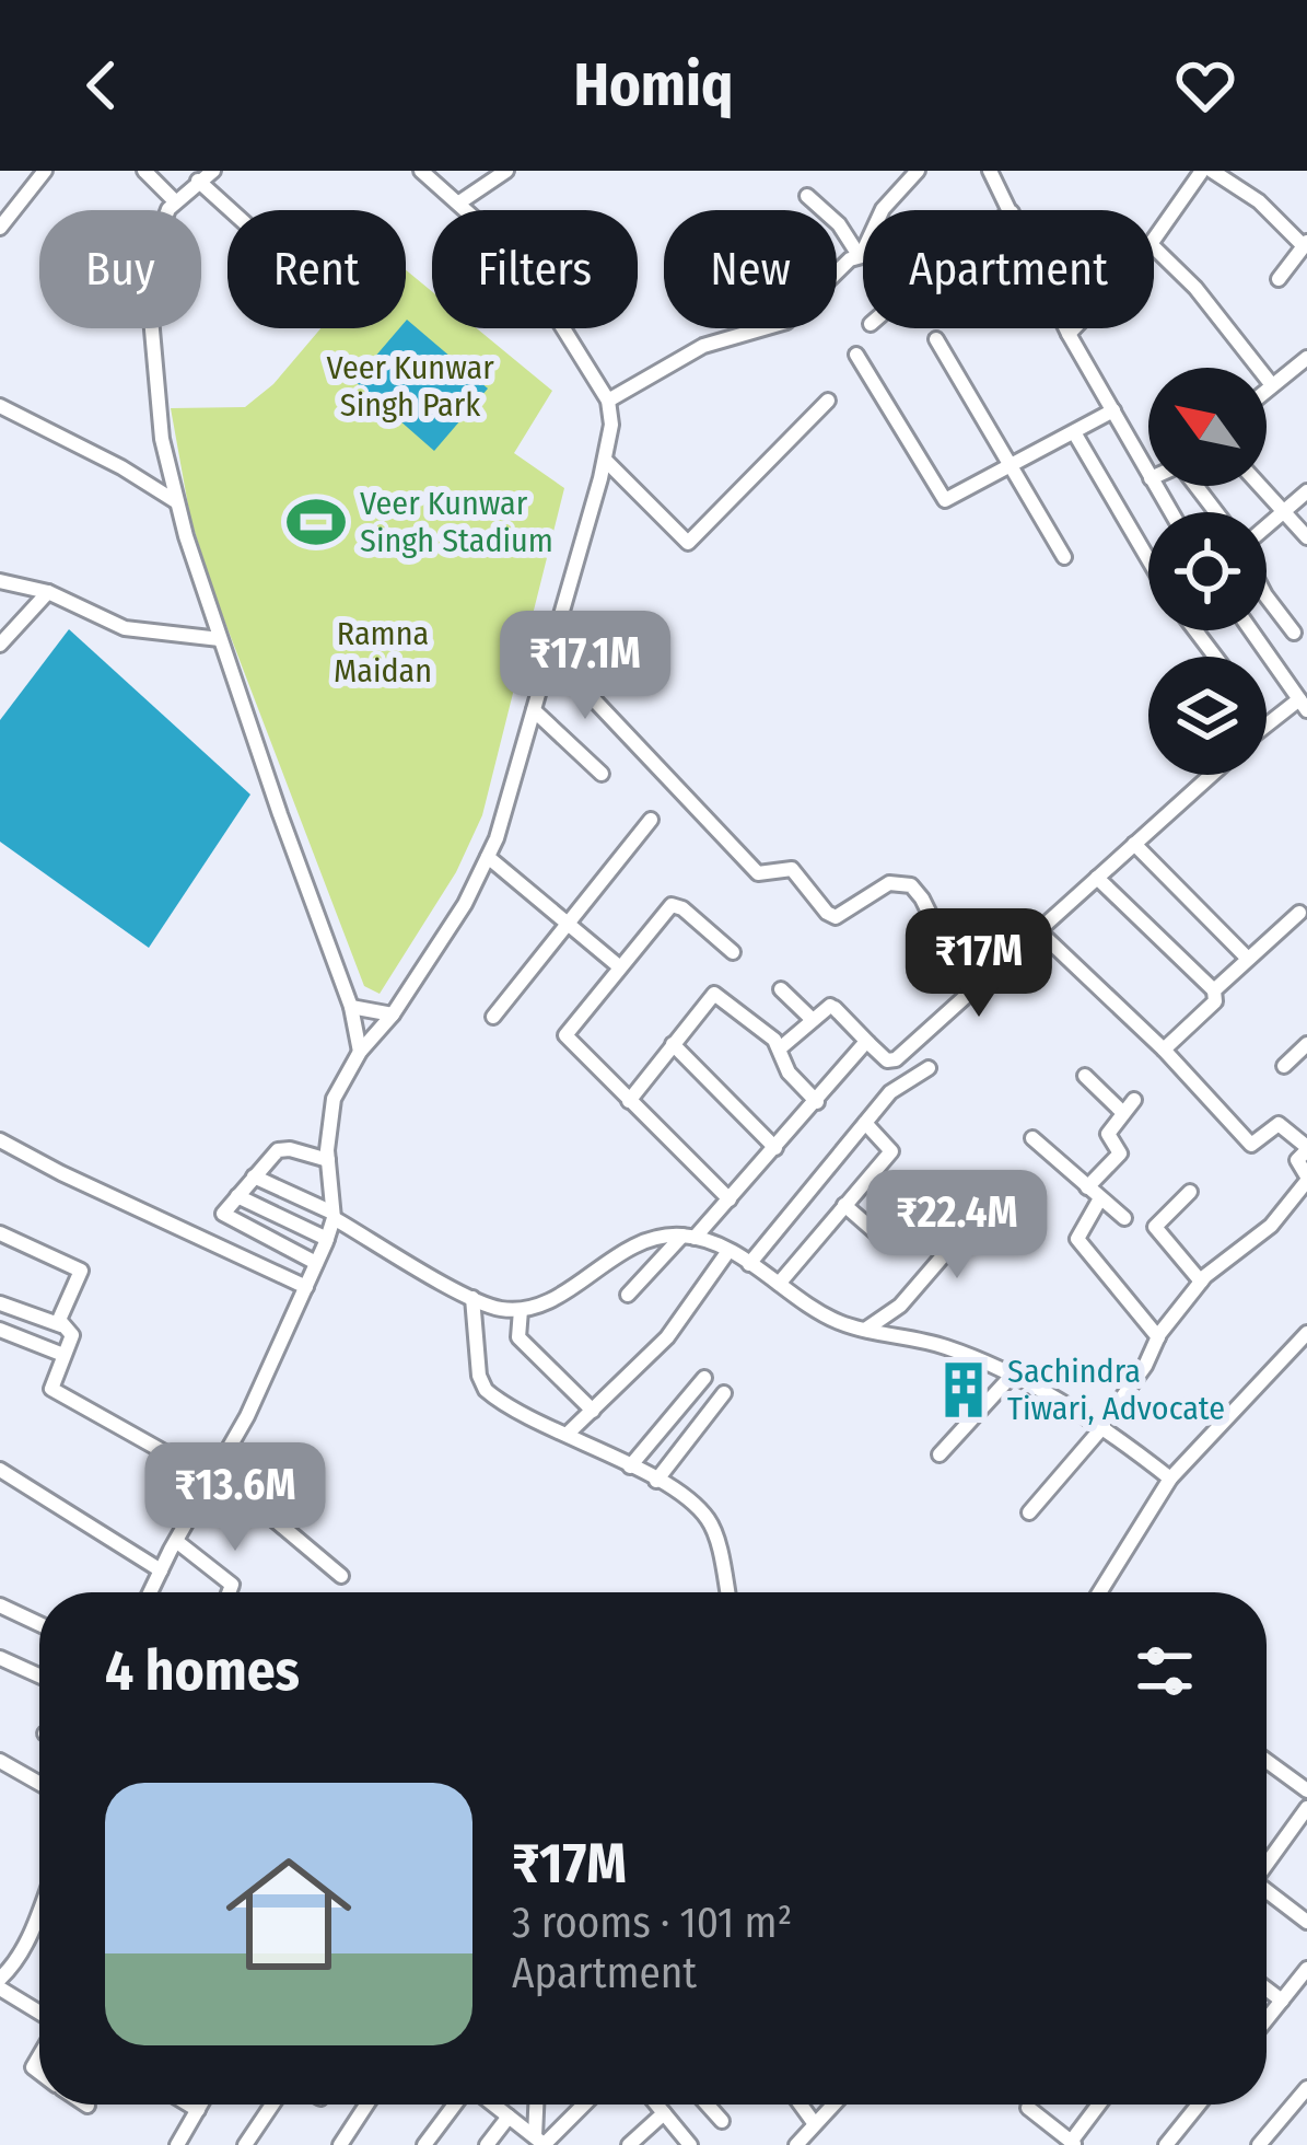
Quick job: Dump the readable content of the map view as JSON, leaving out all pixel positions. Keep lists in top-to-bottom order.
{
  "parks": ["Veer Kunwar Singh Park", "Ramna Maidan"],
  "places": {
    "sports": ["Veer Kunwar Singh Stadium"],
    "building": ["Sachindra Tiwari, Advocate"]
  },
  "north": "top left",
  "page": {
    "header": "Homiq",
    "chip": [
      "Buy",
      "Rent",
      "Filters",
      "New",
      "Apartment"
    ],
    "price": [
      "₹17.1M",
      "₹17M",
      "₹22.4M",
      "₹13.6M"
    ],
    "heading": "4 homes",
    "list": [
      {
        "name": "₹17M",
        "note": "3 rooms · 101 m² · Apartment"
      }
    ]
  }
}
